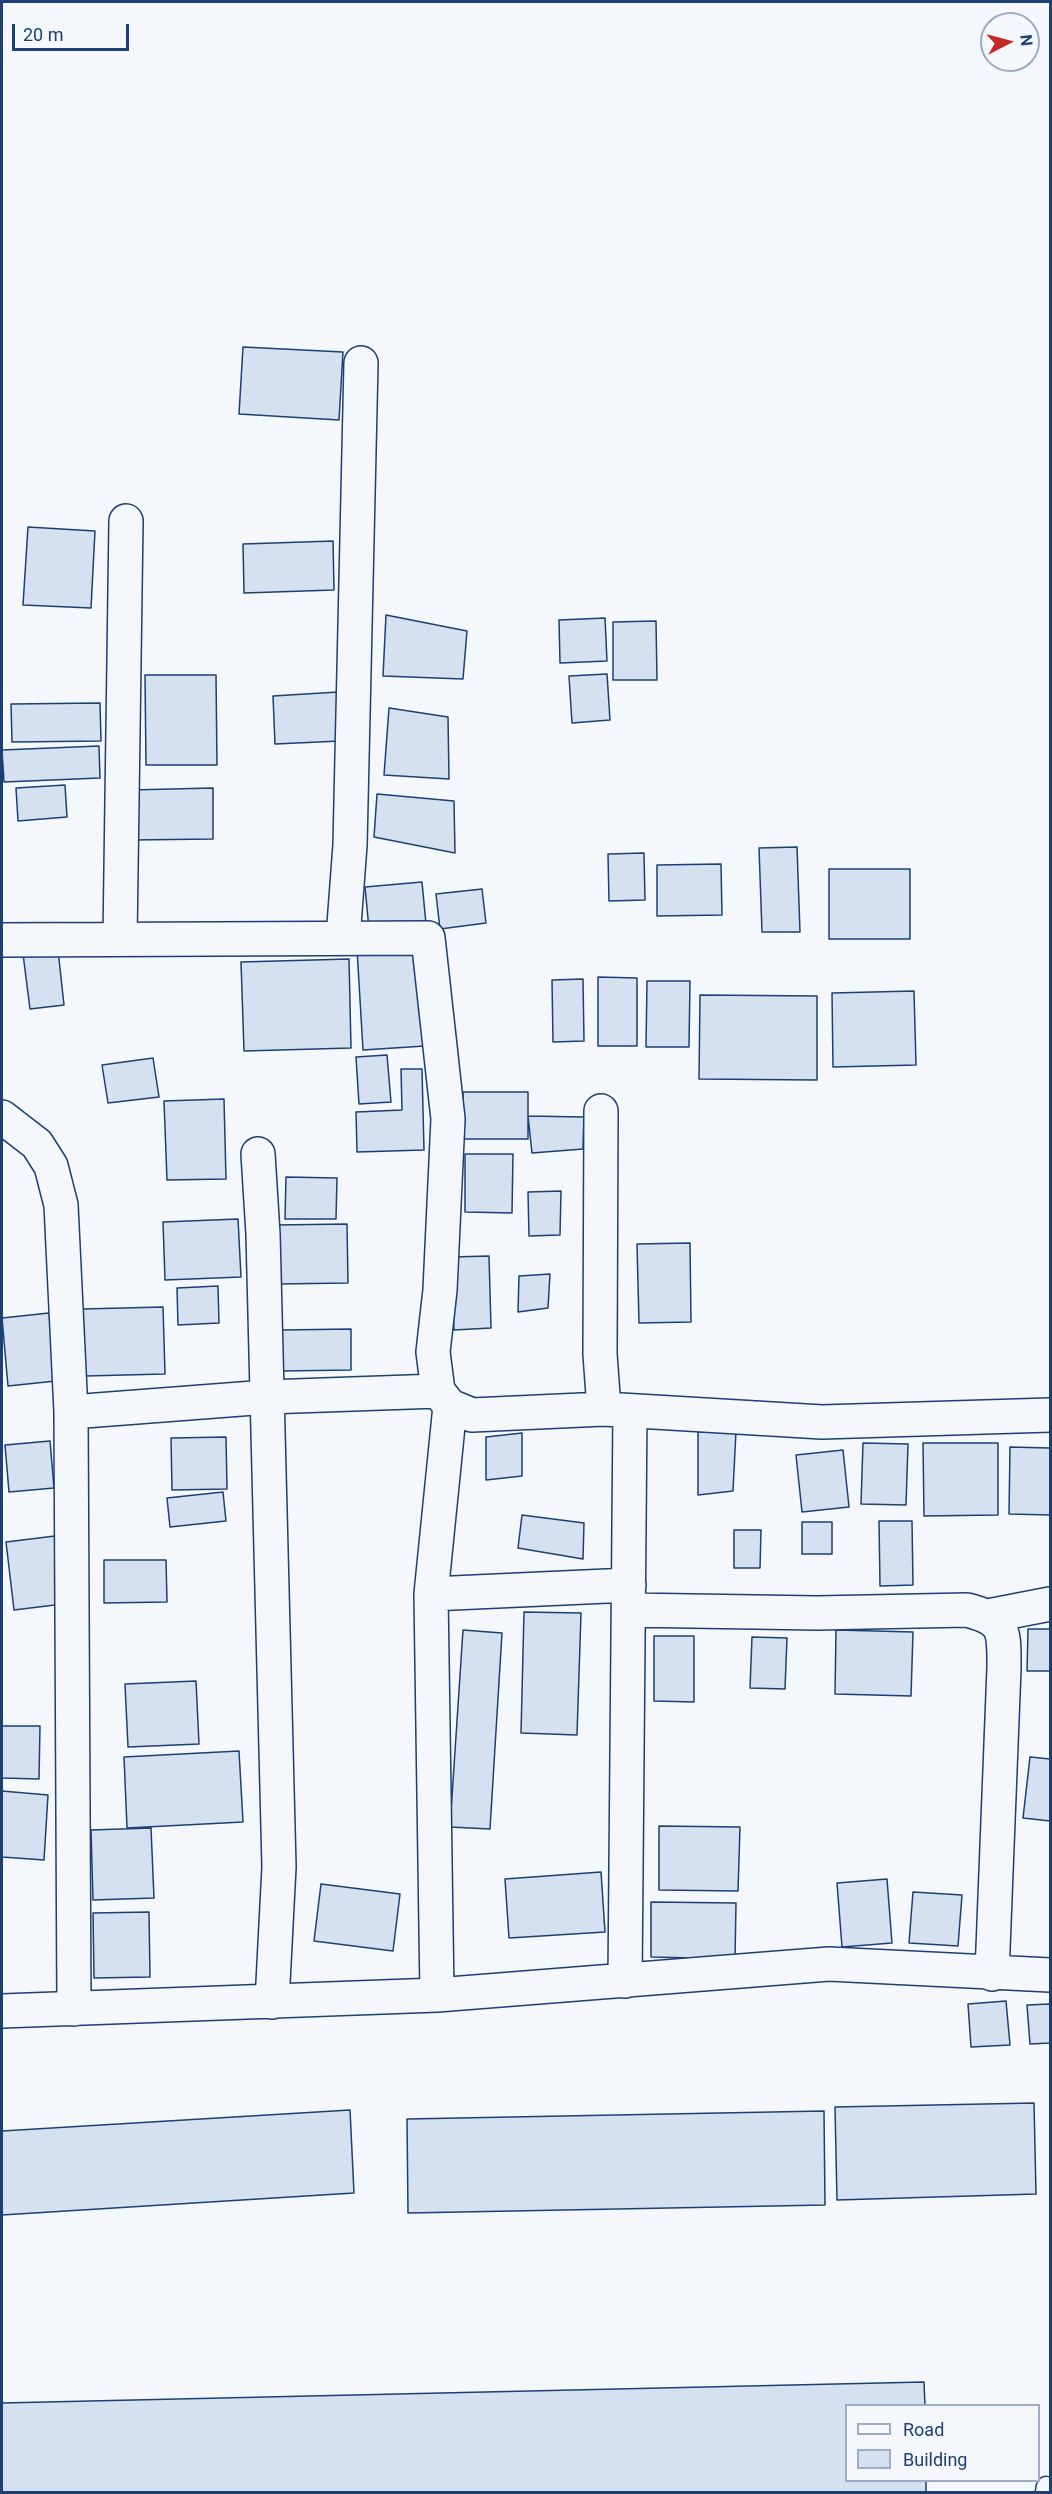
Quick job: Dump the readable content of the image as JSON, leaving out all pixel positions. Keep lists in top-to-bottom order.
{
  "legend": ["Road", "Building"],
  "scale_bar": "20 m",
  "north": "right"
}
